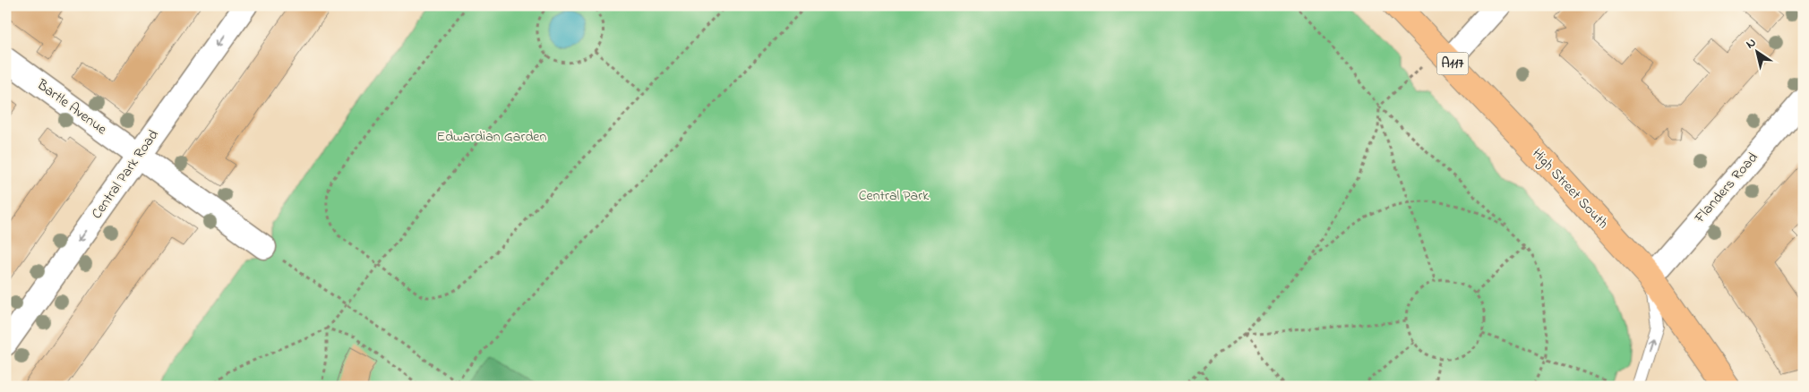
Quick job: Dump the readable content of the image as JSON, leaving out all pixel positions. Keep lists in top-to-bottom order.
{
  "streets": {
    "main road": ["A117", "High Street South"],
    "street": ["Bartle Avenue", "Central Park Road", "Flanders Road"]
  },
  "crossings": [
    ["Bartle Avenue", "Central Park Road"],
    ["Flanders Road", "High Street South"]
  ],
  "one_way": ["Central Park Road"],
  "parks": ["Edwardian Garden", "Central Park"],
  "north": "top left"
}
